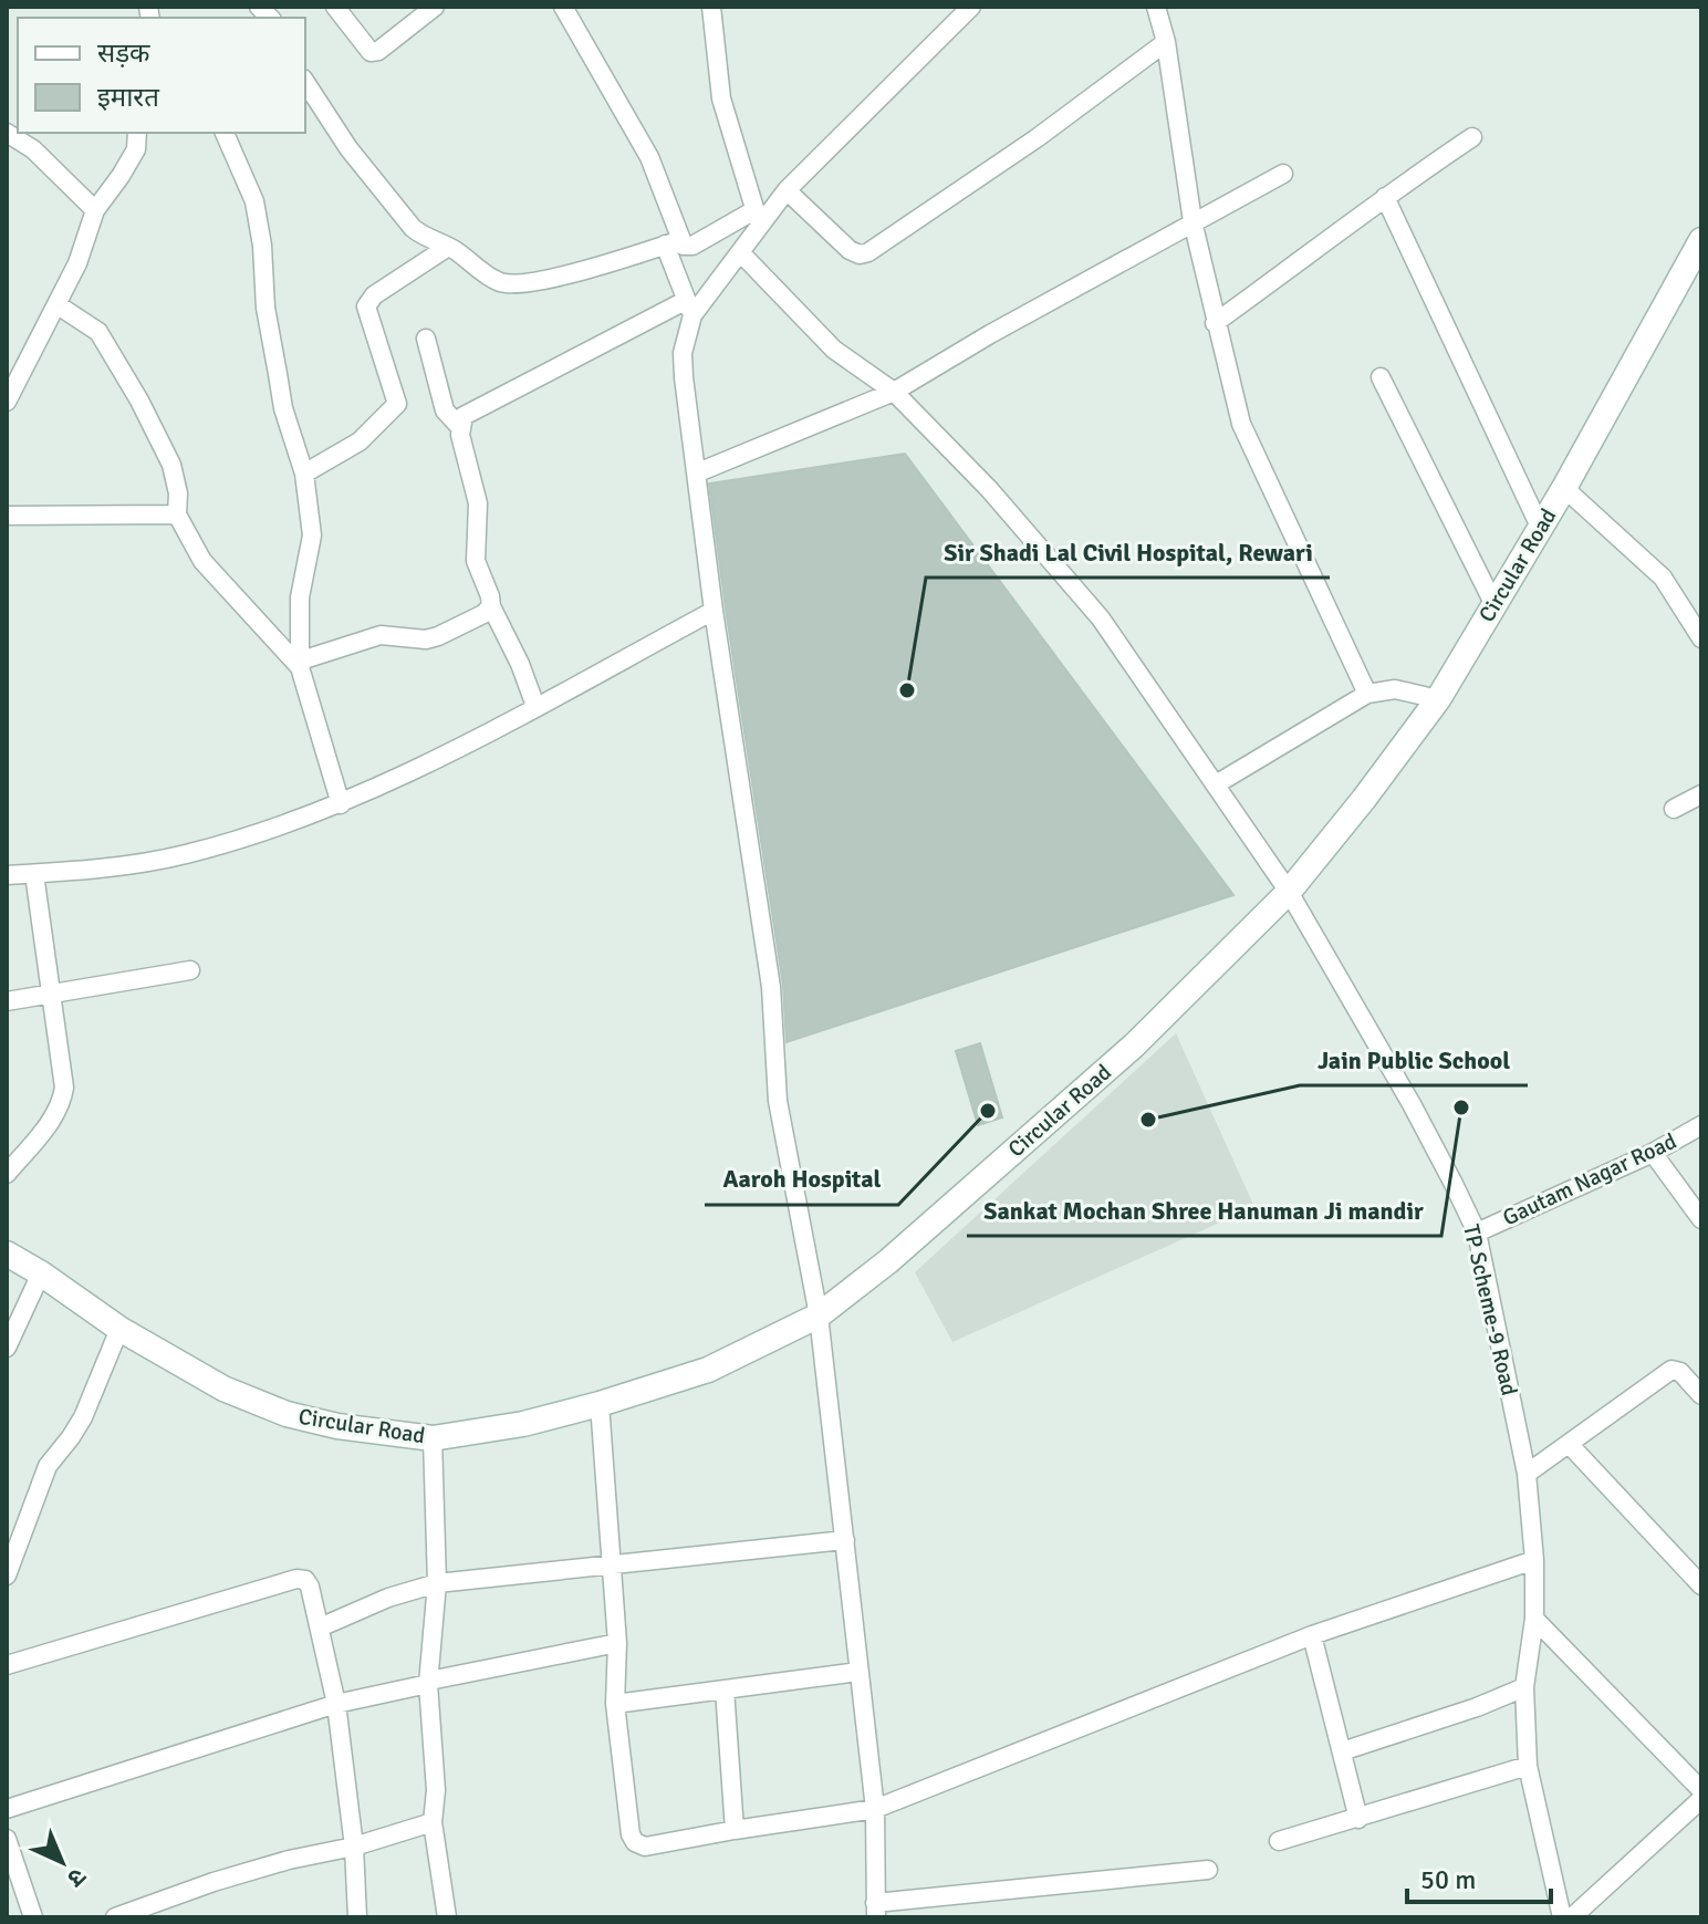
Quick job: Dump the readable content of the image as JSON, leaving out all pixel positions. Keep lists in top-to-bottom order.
{
  "streets": {
    "main road": ["Circular Road"],
    "street": ["Gautam Nagar Road", "TP Scheme-9 Road"]
  },
  "crossings": [
    ["Circular Road", "TP Scheme-9 Road"],
    ["Gautam Nagar Road", "TP Scheme-9 Road"]
  ],
  "places": [
    "Sir Shadi Lal Civil Hospital, Rewari",
    "Sankat Mochan Shree Hanuman Ji mandir",
    "Aaroh Hospital",
    "Jain Public School"
  ],
  "legend": ["सड़क", "इमारत"],
  "scale_bar": "50 m",
  "north": "bottom right"
}
